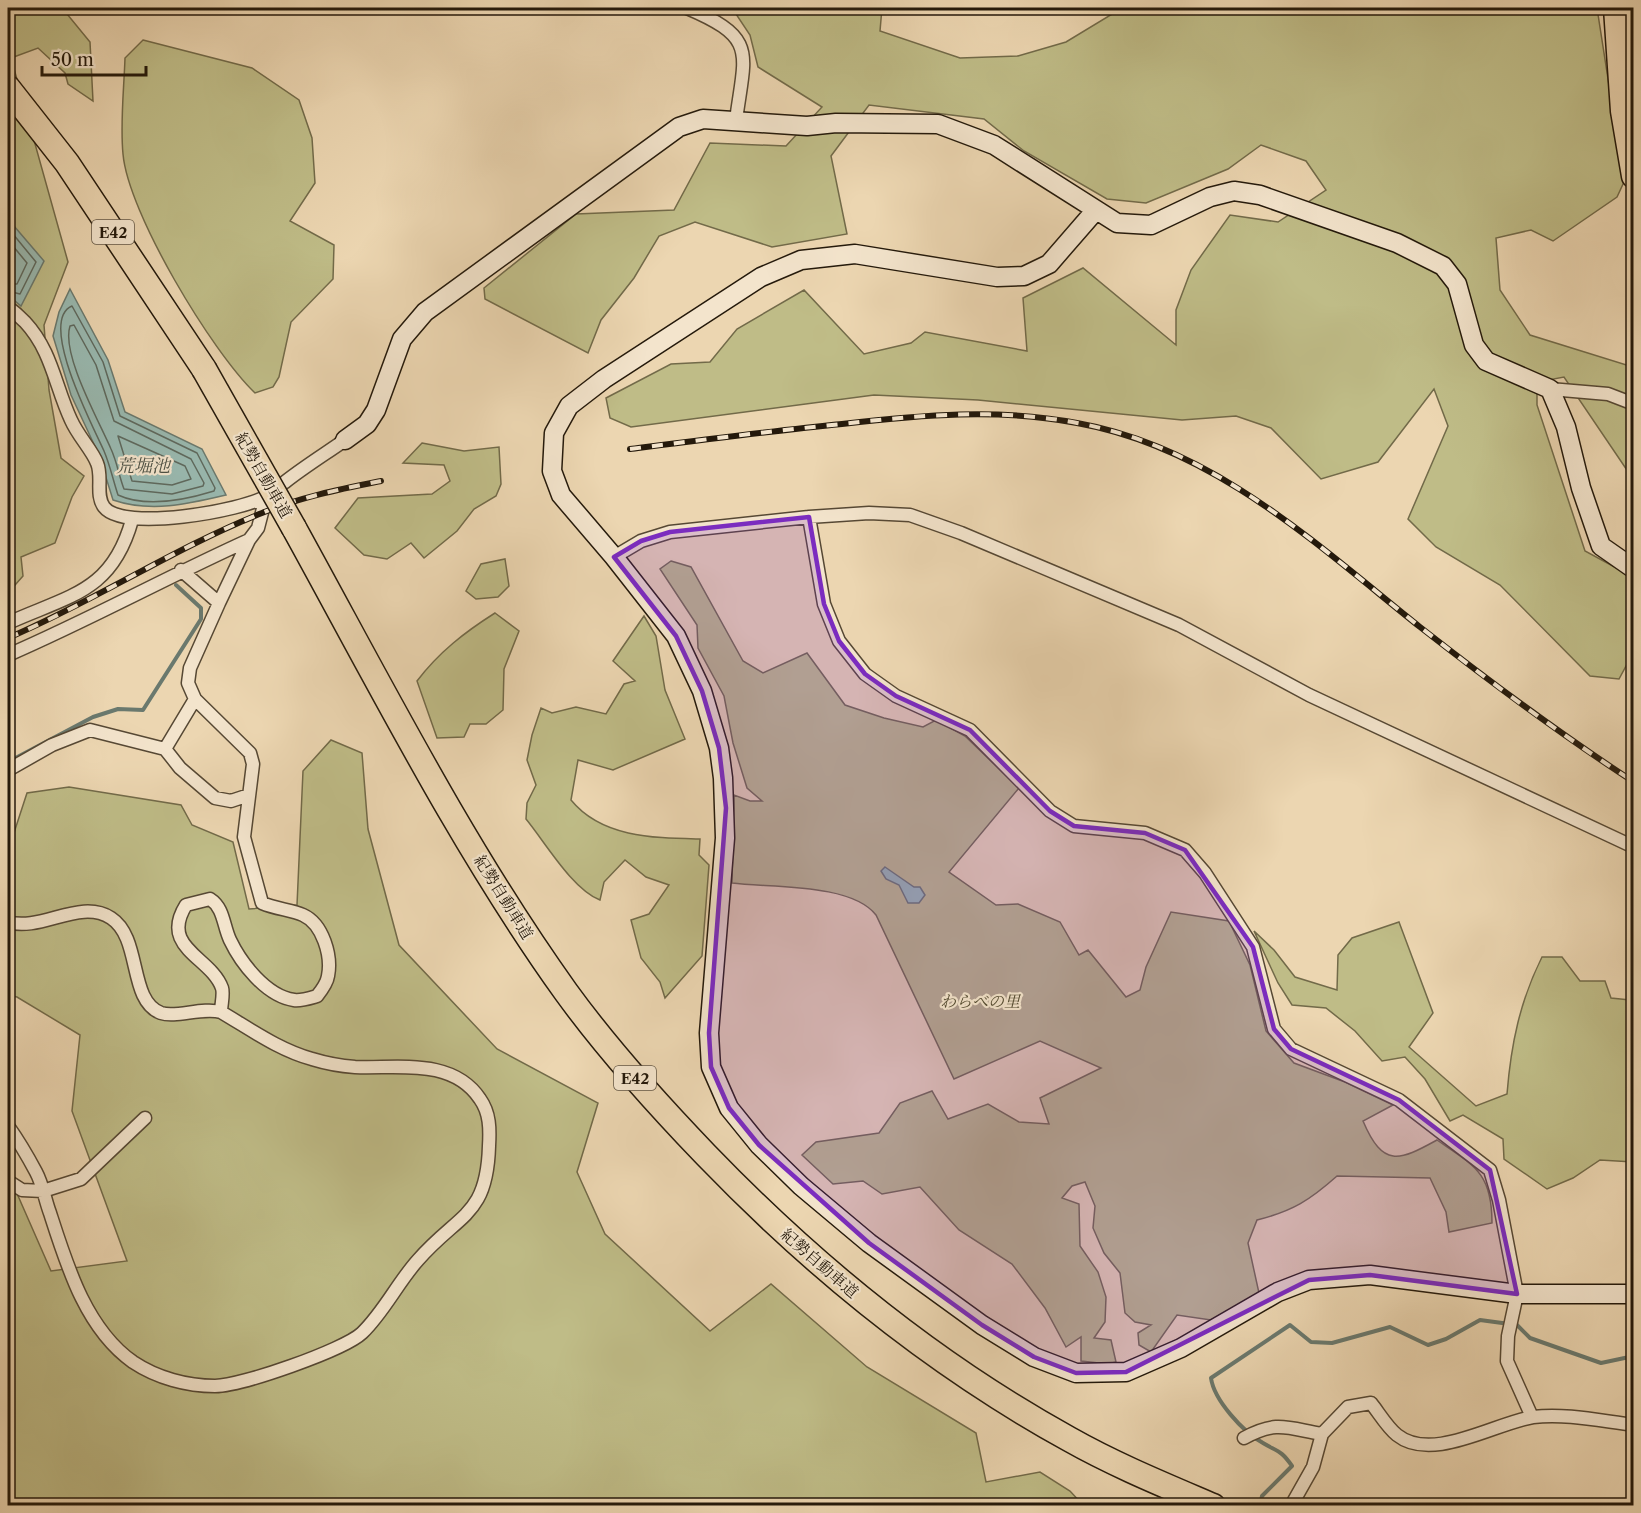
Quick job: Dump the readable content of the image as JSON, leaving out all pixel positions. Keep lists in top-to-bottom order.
{
  "streets": {
    "highway": ["E42", "紀勢自動車道"]
  },
  "water": ["荒堀池"],
  "parks": ["わらべの里"],
  "scale_bar": "50 m"
}
